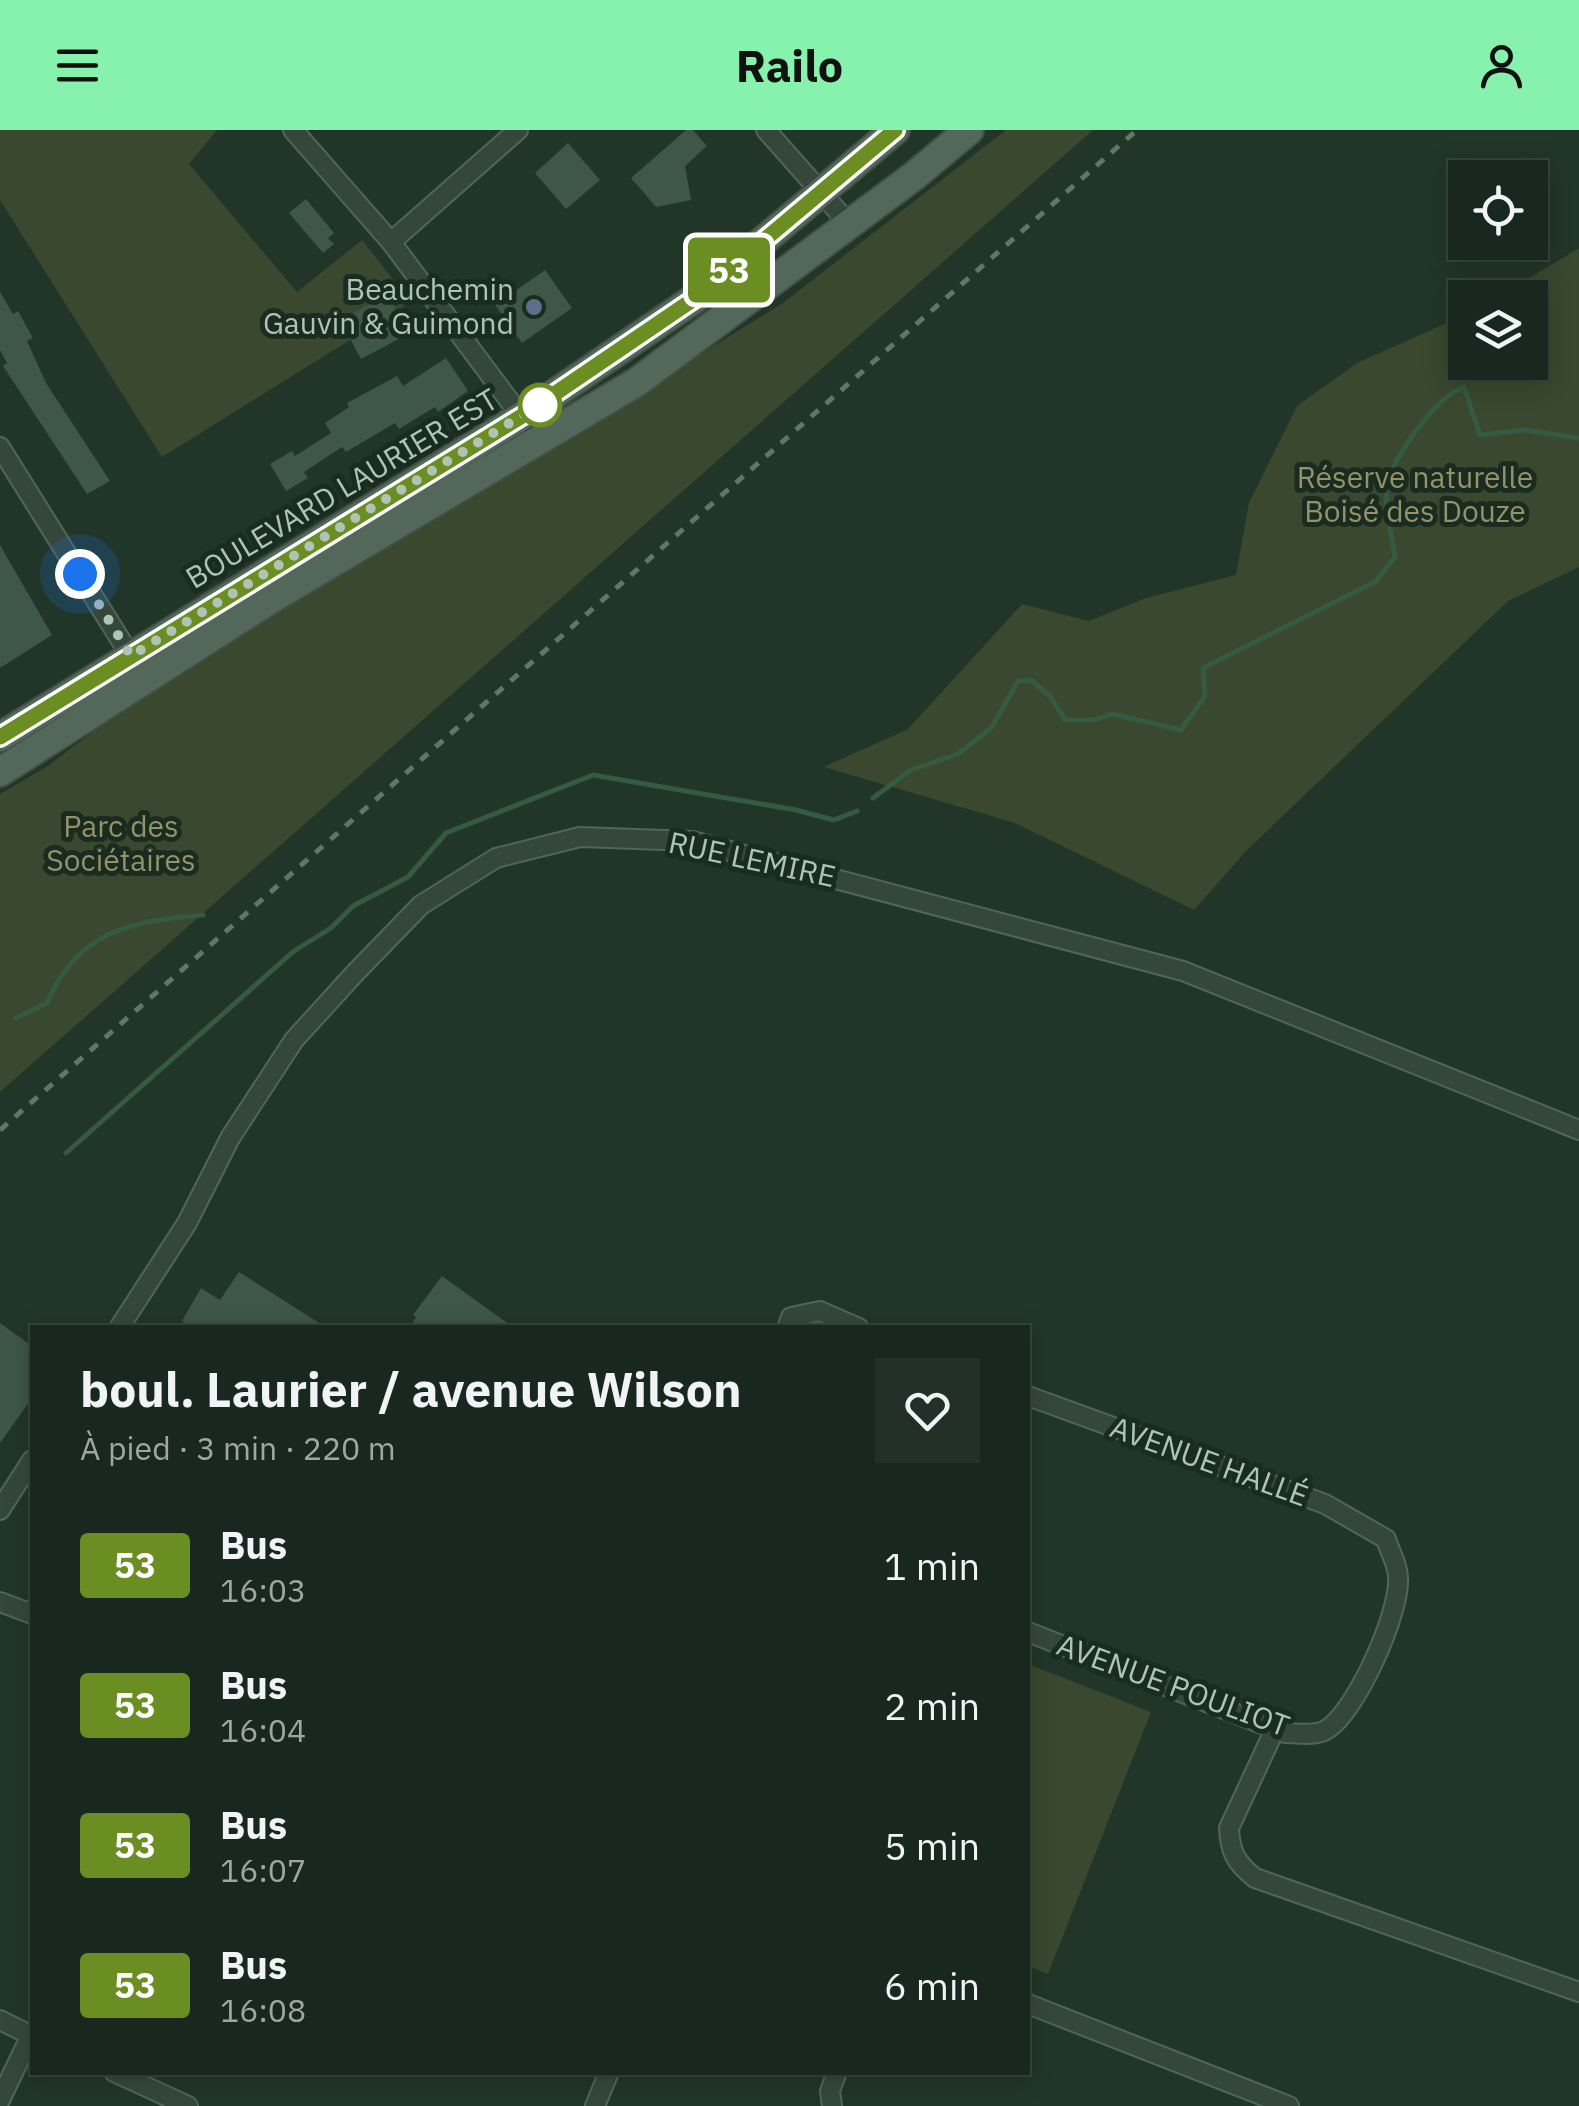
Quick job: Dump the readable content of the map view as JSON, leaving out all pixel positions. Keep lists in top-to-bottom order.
{
  "streets": {
    "main road": ["BOULEVARD LAURIER EST"],
    "street": ["RUE LEMIRE", "AVENUE HALLÉ", "AVENUE POULIOT"]
  },
  "crossings": [
    ["AVENUE HALLÉ", "AVENUE POULIOT"]
  ],
  "parks": ["Réserve naturelle Boisé des Douze", "Parc des Sociétaires"],
  "places": ["Beauchemin Gauvin & Guimond"],
  "lines": ["bus line 53"],
  "page": {
    "header": "Railo",
    "on_map": "53",
    "heading": ["boul. Laurier / avenue Wilson", "À pied · 3 min · 220 m"],
    "list": [
      {
        "mark": "53",
        "name": "Bus",
        "note": "16:03",
        "value": "1 min"
      },
      {
        "mark": "53",
        "name": "Bus",
        "note": "16:04",
        "value": "2 min"
      },
      {
        "mark": "53",
        "name": "Bus",
        "note": "16:07",
        "value": "5 min"
      },
      {
        "mark": "53",
        "name": "Bus",
        "note": "16:08",
        "value": "6 min"
      }
    ]
  }
}
